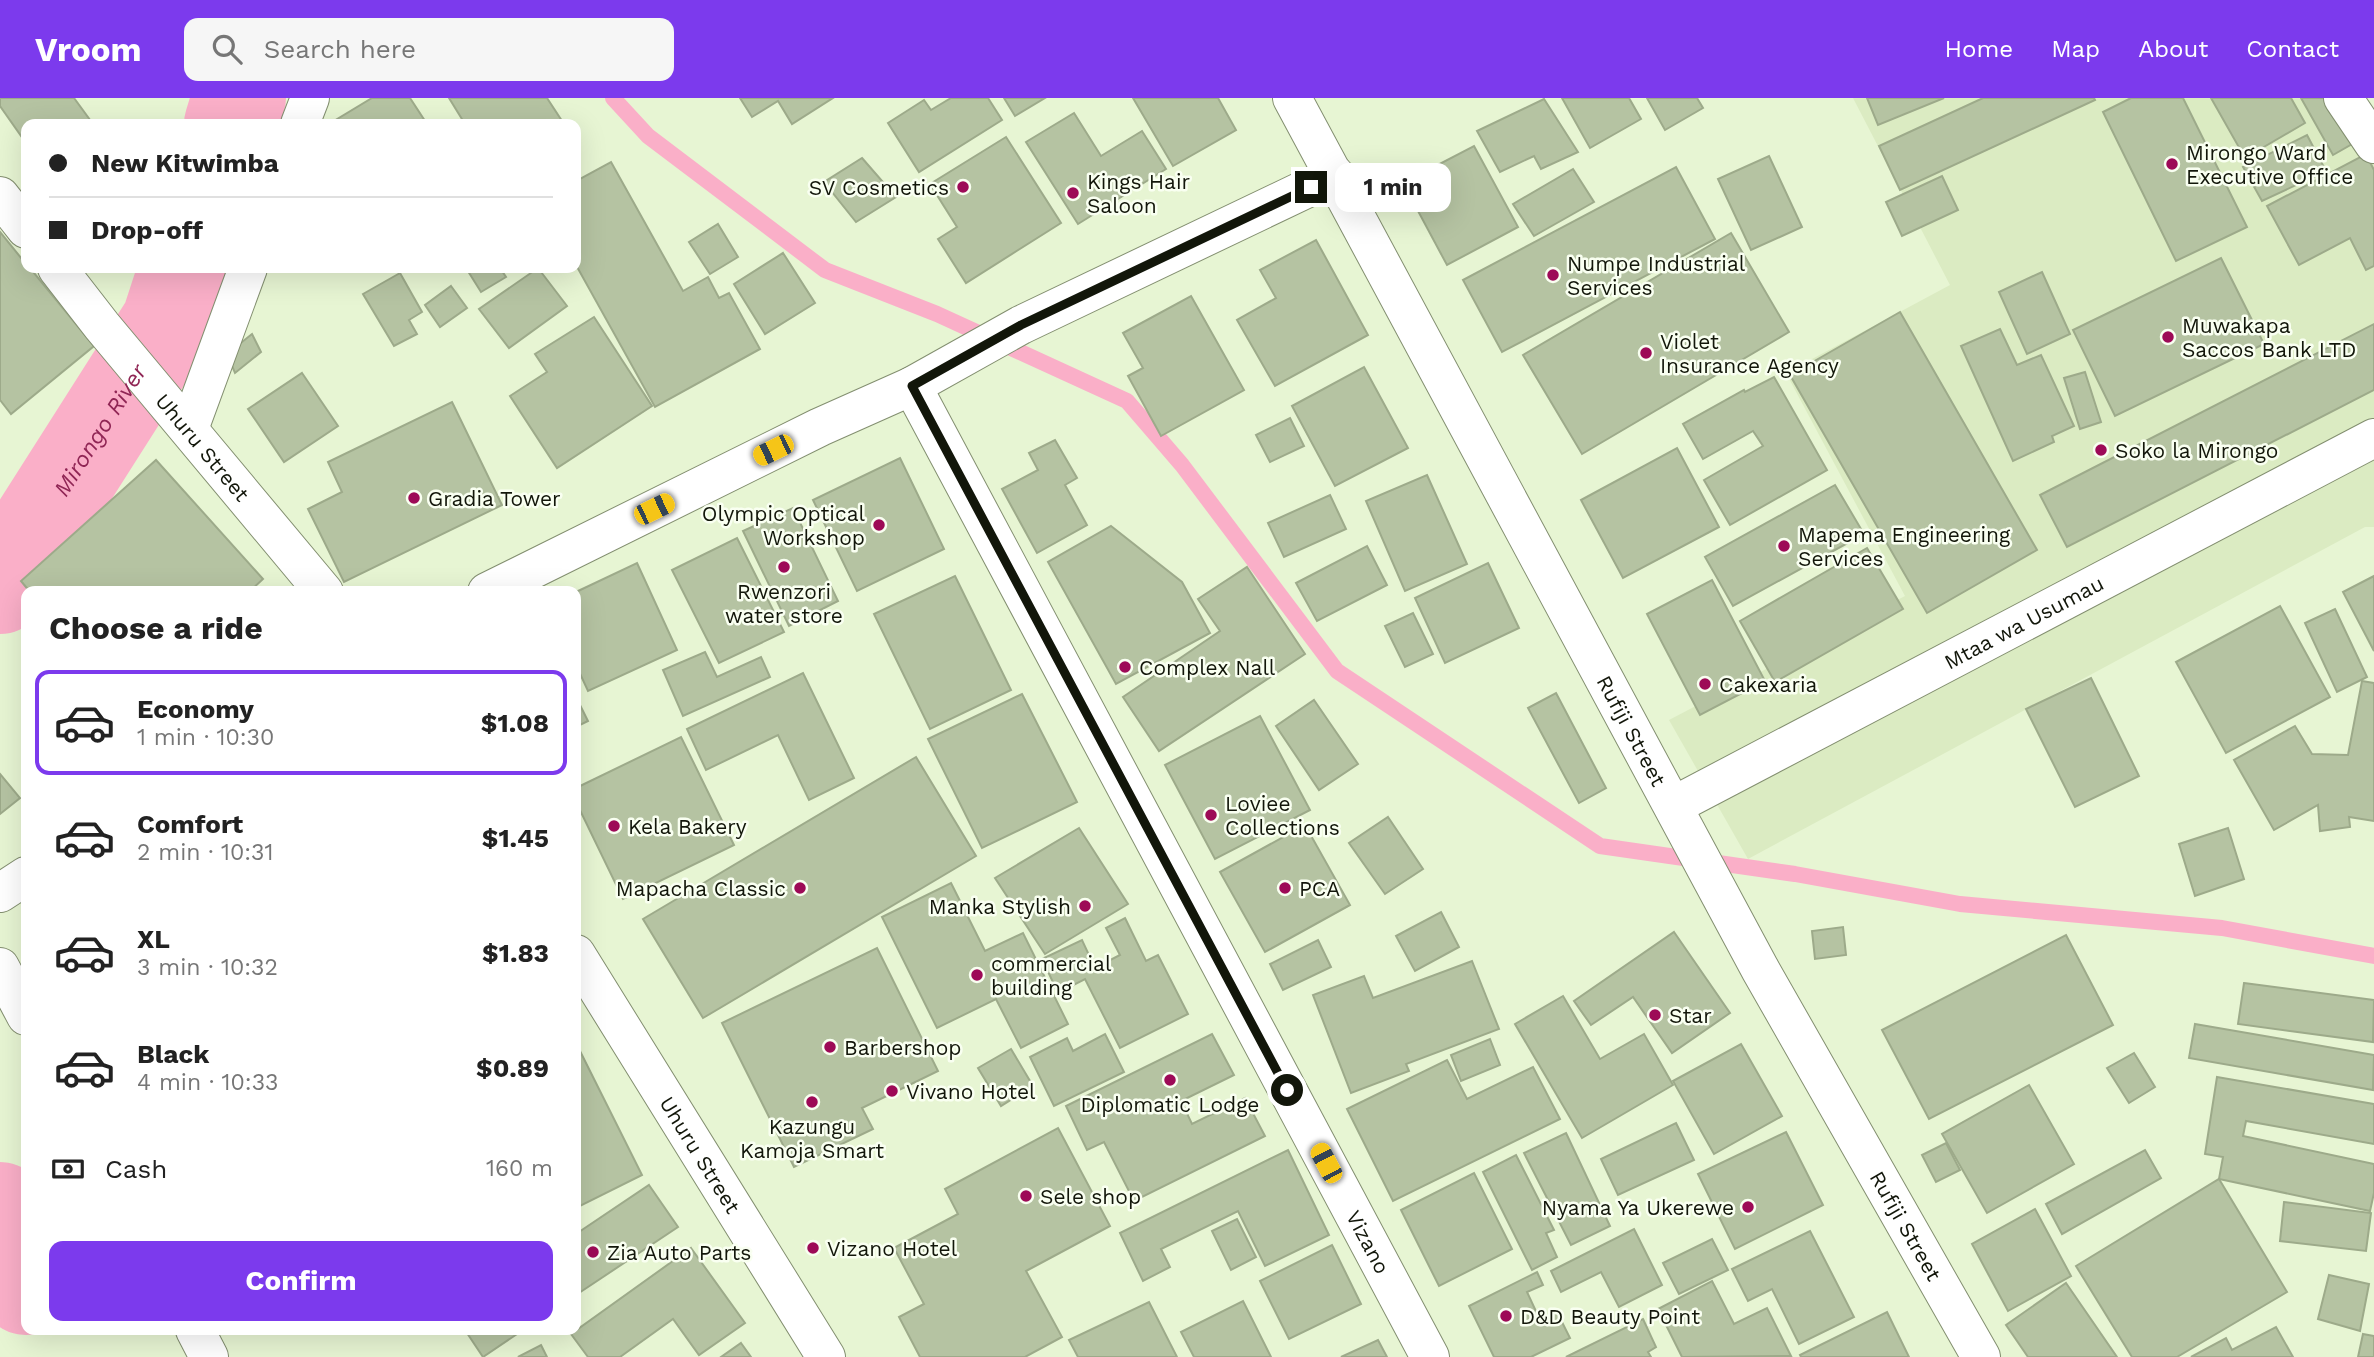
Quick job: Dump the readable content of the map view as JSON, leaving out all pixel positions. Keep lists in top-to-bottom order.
{
  "streets": {
    "street": [
      "Uhuru Street",
      "Mtaa wa Usumau",
      "Rufiji Street",
      "Vizano"
    ]
  },
  "crossings": [
    ["Mtaa wa Usumau", "Rufiji Street"]
  ],
  "water": ["Mirongo River"],
  "places": [
    "Mirongo Ward Executive Office",
    "SV Cosmetics",
    "Kings Hair Saloon",
    "Numpe Industrial Services",
    "Muwakapa Saccos Bank LTD",
    "Violet Insurance Agency",
    "Soko la Mirongo",
    "Gradia Tower",
    "Olympic Optical Workshop",
    "Mapema Engineering Services",
    "Rwenzori water store",
    "Complex Nall",
    "Cakexaria",
    "Loviee Collections",
    "Kela Bakery",
    "Mapacha Classic",
    "PCA",
    "Manka Stylish",
    "commercial building",
    "Star",
    "Barbershop",
    "Diplomatic Lodge",
    "Vivano Hotel",
    "Kazungu Kamoja Smart",
    "Sele shop",
    "Nyama Ya Ukerewe",
    "Vizano Hotel",
    "Zia Auto Parts",
    "D&D Beauty Point"
  ],
  "page": {
    "header": "Vroom",
    "search": "Search here",
    "nav": [
      "Home",
      "Map",
      "About",
      "Contact"
    ],
    "banner": ["New Kitwimba", "Drop-off"],
    "bubble": "1 min",
    "heading": "Choose a ride",
    "list": [
      {
        "name": "Economy",
        "note": "1 min · 10:30",
        "value": "$1.08"
      },
      {
        "name": "Comfort",
        "note": "2 min · 10:31",
        "value": "$1.45"
      },
      {
        "name": "XL",
        "note": "3 min · 10:32",
        "value": "$1.83"
      },
      {
        "name": "Black",
        "note": "4 min · 10:33",
        "value": "$0.89"
      }
    ],
    "pay": ["Cash", "160 m"],
    "buttons": "Confirm"
  }
}
